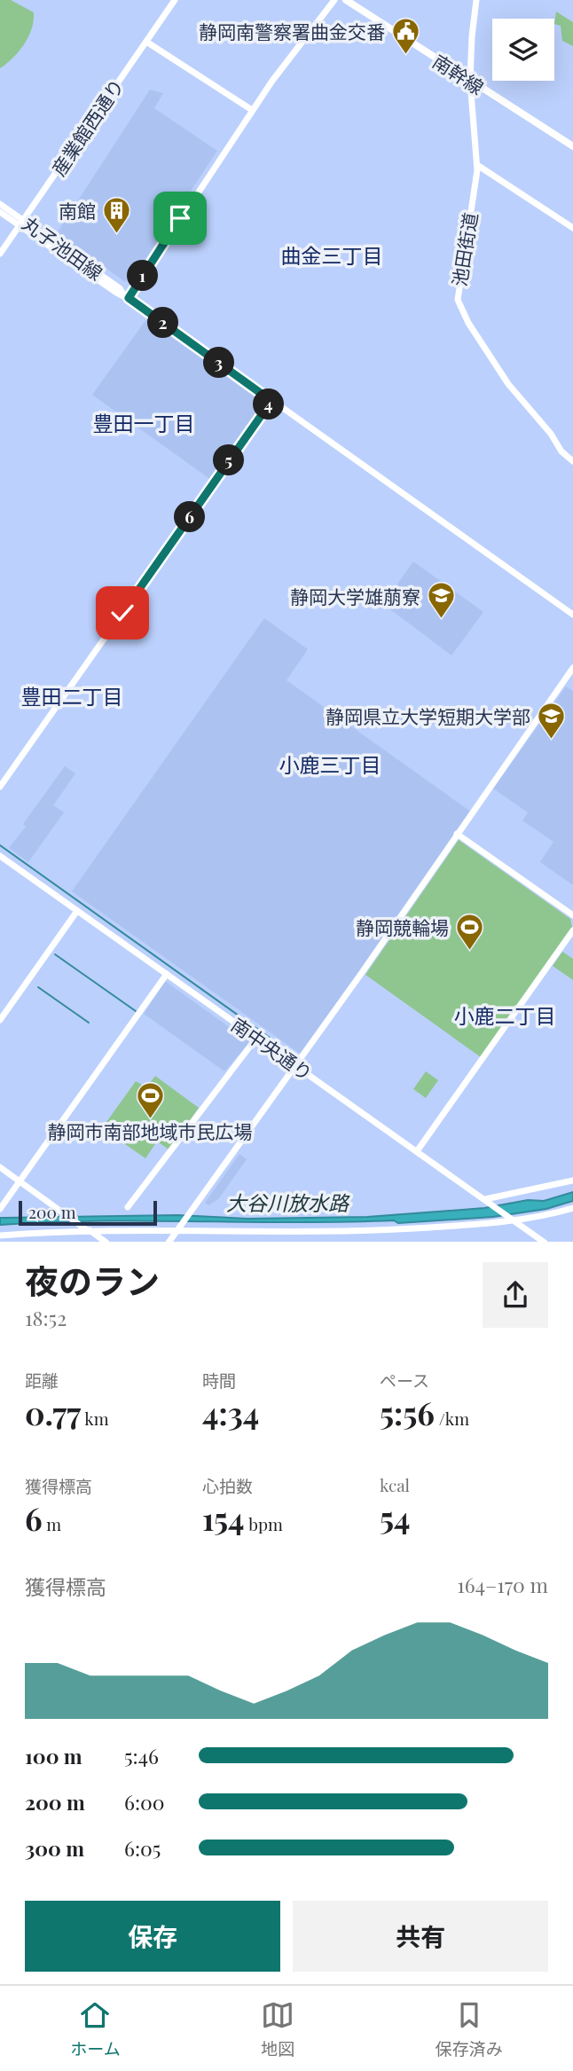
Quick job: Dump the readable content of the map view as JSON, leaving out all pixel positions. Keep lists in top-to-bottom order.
{
  "streets": {
    "main road": ["南幹線"],
    "street": [
      "産業館西通り",
      "丸子池田線",
      "池田街道",
      "南中央通り"
    ]
  },
  "crossings": [
    ["南幹線", "池田街道"],
    ["産業館西通り", "丸子池田線"]
  ],
  "districts": [
    "曲金三丁目",
    "豊田一丁目",
    "豊田二丁目",
    "小鹿三丁目",
    "小鹿二丁目"
  ],
  "water": ["大谷川放水路"],
  "places": {
    "public building": ["静岡南警察署曲金交番"],
    "building": ["南館"],
    "school or university": ["静岡大学雄萠寮", "静岡県立大学短期大学部"],
    "sports": ["静岡競輪場", "静岡市南部地域市民広場"]
  },
  "scale_bar": "200 m",
  "page": {
    "pins": [
      "1",
      "2",
      "3",
      "4",
      "5",
      "6"
    ],
    "scale": "200 m",
    "heading": ["夜のラン", "18:52"],
    "stats": [
      ["距離", "0.77 km"],
      ["時間", "4:34"],
      ["ペース", "5:56 /km"],
      ["獲得標高", "6 m"],
      ["心拍数", "154 bpm"],
      ["kcal", "54"]
    ],
    "chart": ["獲得標高", "164–170 m"],
    "list": [
      {
        "name": "100 m",
        "note": "5:46"
      },
      {
        "name": "200 m",
        "note": "6:00"
      },
      {
        "name": "300 m",
        "note": "6:05"
      }
    ],
    "buttons": ["保存", "共有"],
    "tabs": ["ホーム", "地図", "保存済み"]
  }
}
